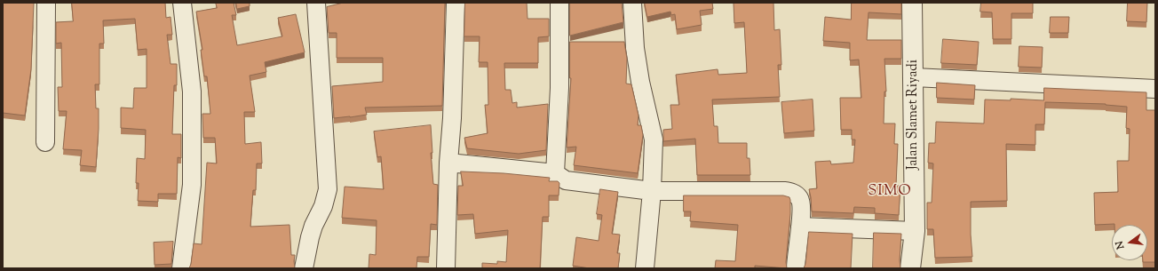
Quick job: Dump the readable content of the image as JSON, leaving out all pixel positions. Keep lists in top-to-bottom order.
{
  "streets": {
    "street": ["Jalan Slamet Riyadi"]
  },
  "districts": ["SIMO"],
  "north": "left"
}
